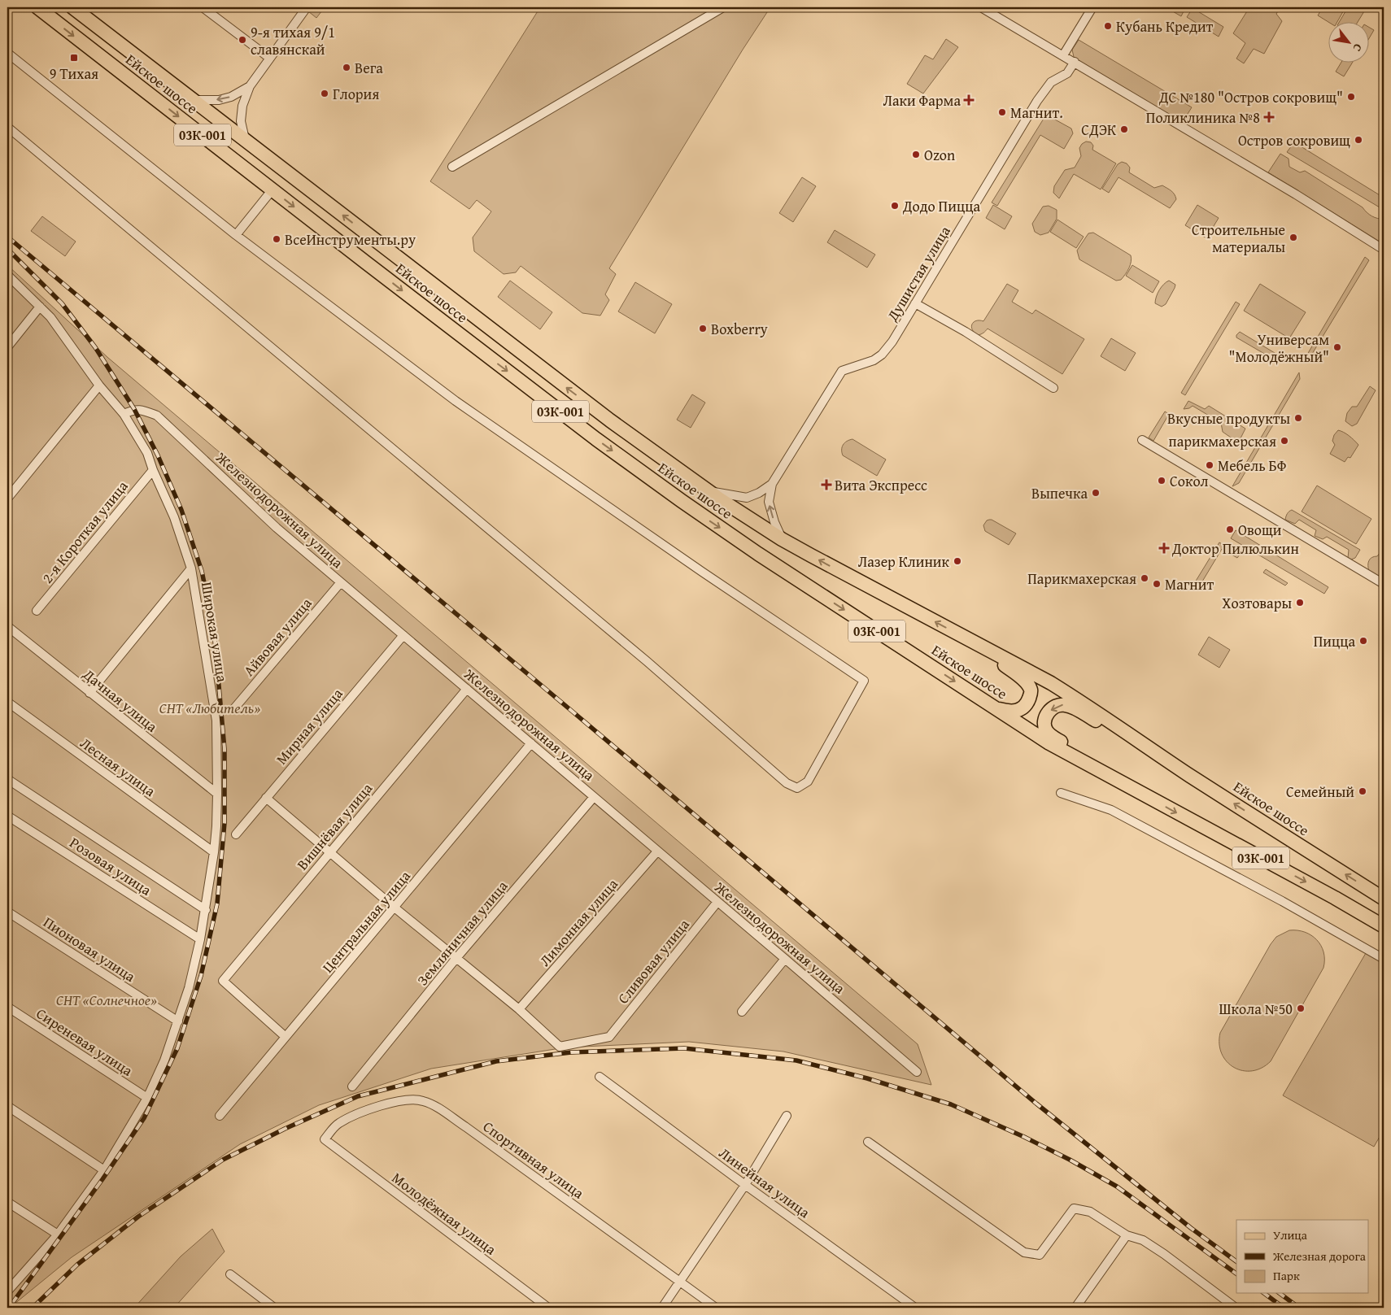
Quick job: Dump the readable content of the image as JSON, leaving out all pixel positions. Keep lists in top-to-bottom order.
{
  "streets": {
    "main road": ["Ейское шоссе", "03К-001"],
    "street": [
      "Душистая улица",
      "Железнодорожная улица",
      "2-я Короткая улица",
      "Широкая улица",
      "Айвовая улица",
      "Дачная улица",
      "Мирная улица",
      "Лесная улица",
      "Вишнёвая улица",
      "Розовая улица",
      "Центральная улица",
      "Лимонная улица",
      "Земляничная улица",
      "Пионовая улица",
      "Сливовая улица",
      "Сиреневая улица",
      "Спортивная улица",
      "Линейная улица",
      "Молодёжная улица"
    ]
  },
  "crossings": [
    ["Ейское шоссе", "03К-001"],
    ["Железнодорожная улица", "Широкая улица"],
    ["Железнодорожная улица", "Айвовая улица"],
    ["Железнодорожная улица", "Мирная улица"],
    ["Железнодорожная улица", "Вишнёвая улица"],
    ["Железнодорожная улица", "Центральная улица"],
    ["Железнодорожная улица", "Лимонная улица"],
    ["Железнодорожная улица", "Земляничная улица"],
    ["Железнодорожная улица", "Сливовая улица"],
    ["2-я Короткая улица", "Широкая улица"],
    ["Широкая улица", "Дачная улица"],
    ["Широкая улица", "Лесная улица"],
    ["Широкая улица", "Розовая улица"],
    ["Широкая улица", "Пионовая улица"],
    ["Широкая улица", "Сиреневая улица"],
    ["Вишнёвая улица", "Центральная улица"],
    ["Лимонная улица", "Сливовая улица"],
    ["Спортивная улица", "Молодёжная улица"]
  ],
  "parks": ["СНТ «Любитель»", "СНТ «Солнечное»"],
  "places": {
    "other": [
      "Кубань Кредит",
      "9-я тихая 9/1 славянскай",
      "Вега",
      "Глория",
      "ДС №180 \"Остров сокровищ\"",
      "Магнит.",
      "СДЭК",
      "Остров сокровищ",
      "Ozon",
      "Додо Пицца",
      "Строительные материалы",
      "ВсеИнструменты.ру",
      "Boxberry",
      "Универсам \"Молодёжный\"",
      "Вкусные продукты",
      "парикмахерская",
      "Мебель БФ",
      "Сокол",
      "Выпечка",
      "Овощи",
      "Лазер Клиник",
      "Парикмахерская",
      "Магнит",
      "Хозтовары",
      "Пицца",
      "Семейный",
      "Школа №50"
    ],
    "transit": ["9 Тихая"],
    "health": [
      "Лаки Фарма",
      "Поликлиника №8",
      "Вита Экспресс",
      "Доктор Пилюлькин"
    ]
  },
  "legend": ["Улица", "Железная дорога", "Парк"],
  "north": "bottom right"
}
